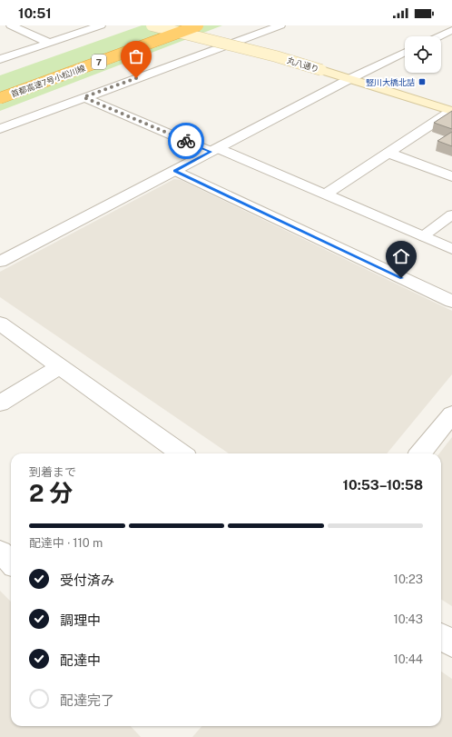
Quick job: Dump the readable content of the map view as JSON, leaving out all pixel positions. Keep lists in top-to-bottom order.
{
  "streets": {
    "highway": ["7", "首都高速7号小松川線"],
    "main road": ["丸八通り"]
  },
  "places": {
    "transit": ["竪川大橋北詰"]
  },
  "page": {
    "status": "10:51",
    "heading": ["2 分", "到着まで", "10:53–10:58"],
    "bar": "配達中 · 110 m",
    "list": [
      ["受付済み", "10:23"],
      ["調理中", "10:43"],
      ["配達中", "10:44"],
      "配達完了"
    ]
  }
}
